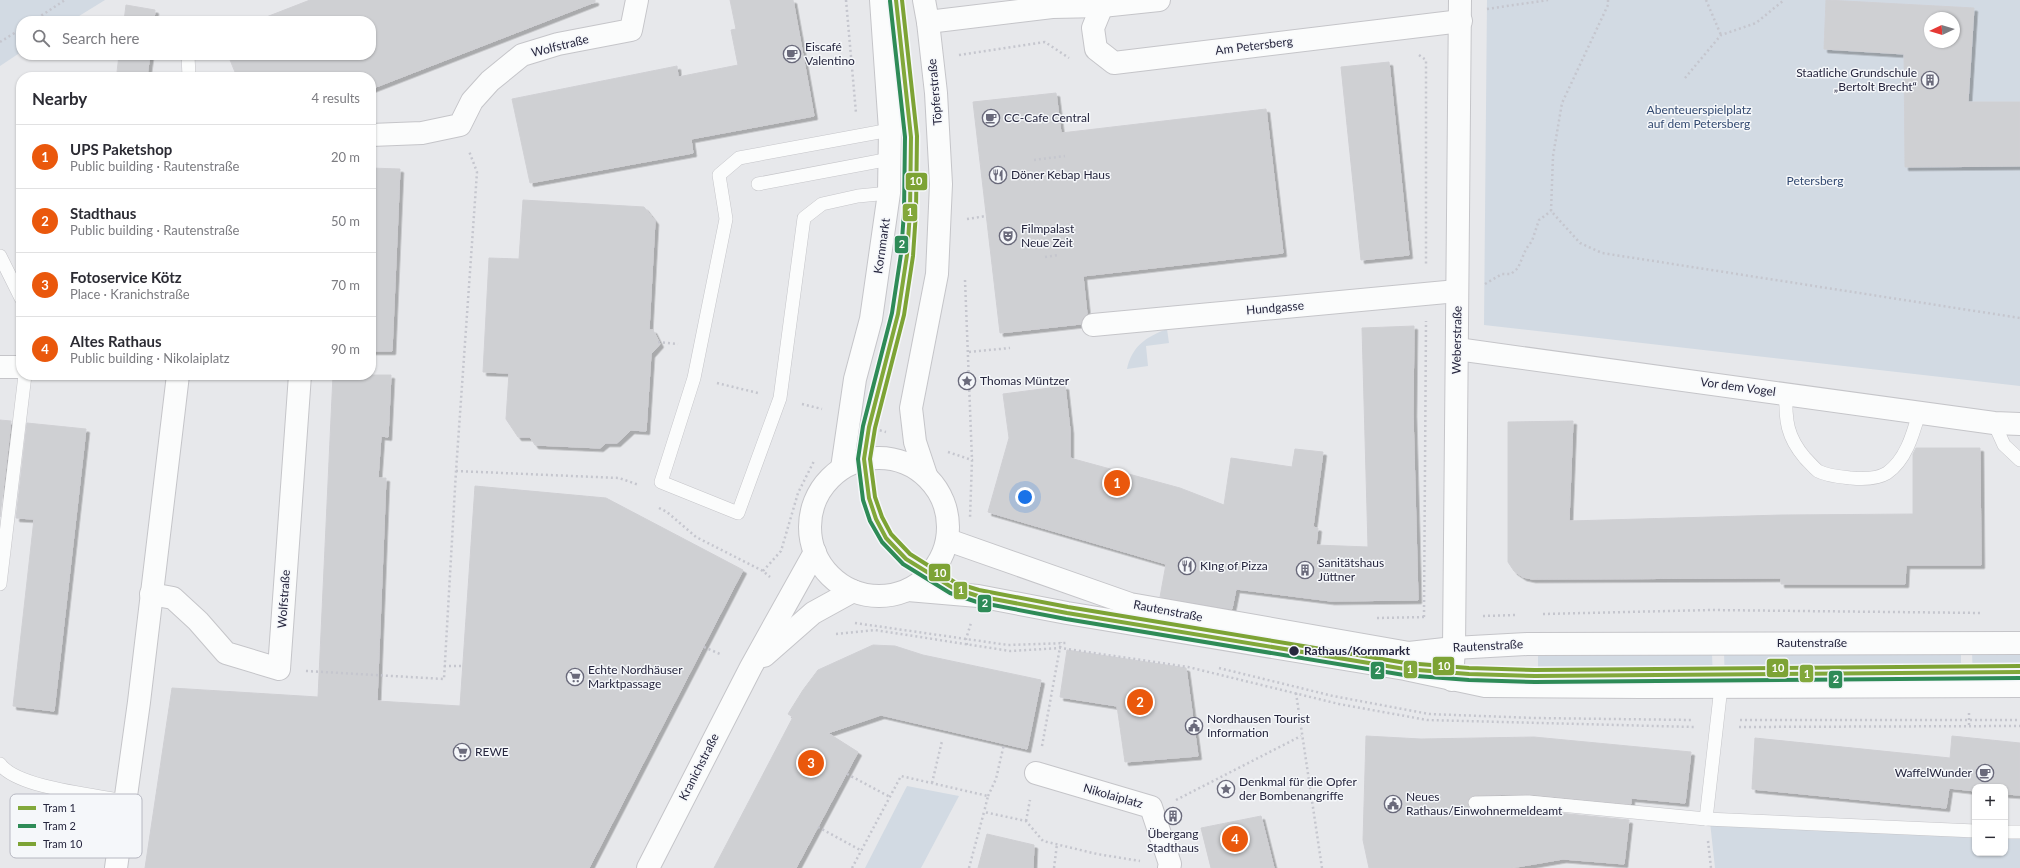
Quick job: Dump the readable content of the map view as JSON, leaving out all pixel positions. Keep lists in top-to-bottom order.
{
  "streets": {
    "street": [
      "Wolfstraße",
      "Am Petersberg",
      "Töpferstraße",
      "Kornmarkt",
      "Hundgasse",
      "Weberstraße",
      "Vor dem Vogel",
      "Rautenstraße",
      "Kranichstraße",
      "Nikolaiplatz"
    ]
  },
  "crossings": [
    ["Am Petersberg", "Weberstraße"],
    ["Kornmarkt", "Rautenstraße"],
    ["Kornmarkt", "Kranichstraße"],
    ["Hundgasse", "Weberstraße"],
    ["Weberstraße", "Vor dem Vogel"],
    ["Weberstraße", "Rautenstraße"],
    ["Rautenstraße", "Kranichstraße"]
  ],
  "parks": ["Abenteuerspielplatz auf dem Petersberg", "Petersberg"],
  "places": {
    "cafe": ["Eiscafé Valentino", "CC-Cafe Central", "WaffelWunder"],
    "building": ["Staatliche Grundschule „Bertolt Brecht“", "Sanitätshaus Jüttner", "Übergang Stadthaus"],
    "restaurant": ["Döner Kebap Haus", "KIng of Pizza"],
    "theatre": ["Filmpalast Neue Zeit"],
    "place": ["Thomas Müntzer", "Denkmal für die Opfer der Bombenangriffe"],
    "other": ["Rathaus/Kornmarkt"],
    "supermarket": ["Echte Nordhäuser Marktpassage", "REWE"],
    "public building": ["Nordhausen Tourist Information", "Neues Rathaus/Einwohnermeldeamt"]
  },
  "lines": ["tram line 1", "tram line 10", "tram line 2"],
  "legend": ["Tram 1", "Tram 2", "Tram 10"],
  "north": "left",
  "page": {
    "search": "Search here",
    "heading": ["Nearby", "4 results"],
    "list": [
      {
        "mark": "1",
        "name": "UPS Paketshop",
        "note": "Public building · Rautenstraße",
        "value": "20 m"
      },
      {
        "mark": "2",
        "name": "Stadthaus",
        "note": "Public building · Rautenstraße",
        "value": "50 m"
      },
      {
        "mark": "3",
        "name": "Fotoservice Kötz",
        "note": "Place · Kranichstraße",
        "value": "70 m"
      },
      {
        "mark": "4",
        "name": "Altes Rathaus",
        "note": "Public building · Nikolaiplatz",
        "value": "90 m"
      }
    ],
    "pins": [
      "1",
      "2",
      "3",
      "4"
    ],
    "map_buttons": ["+", "−"]
  }
}
